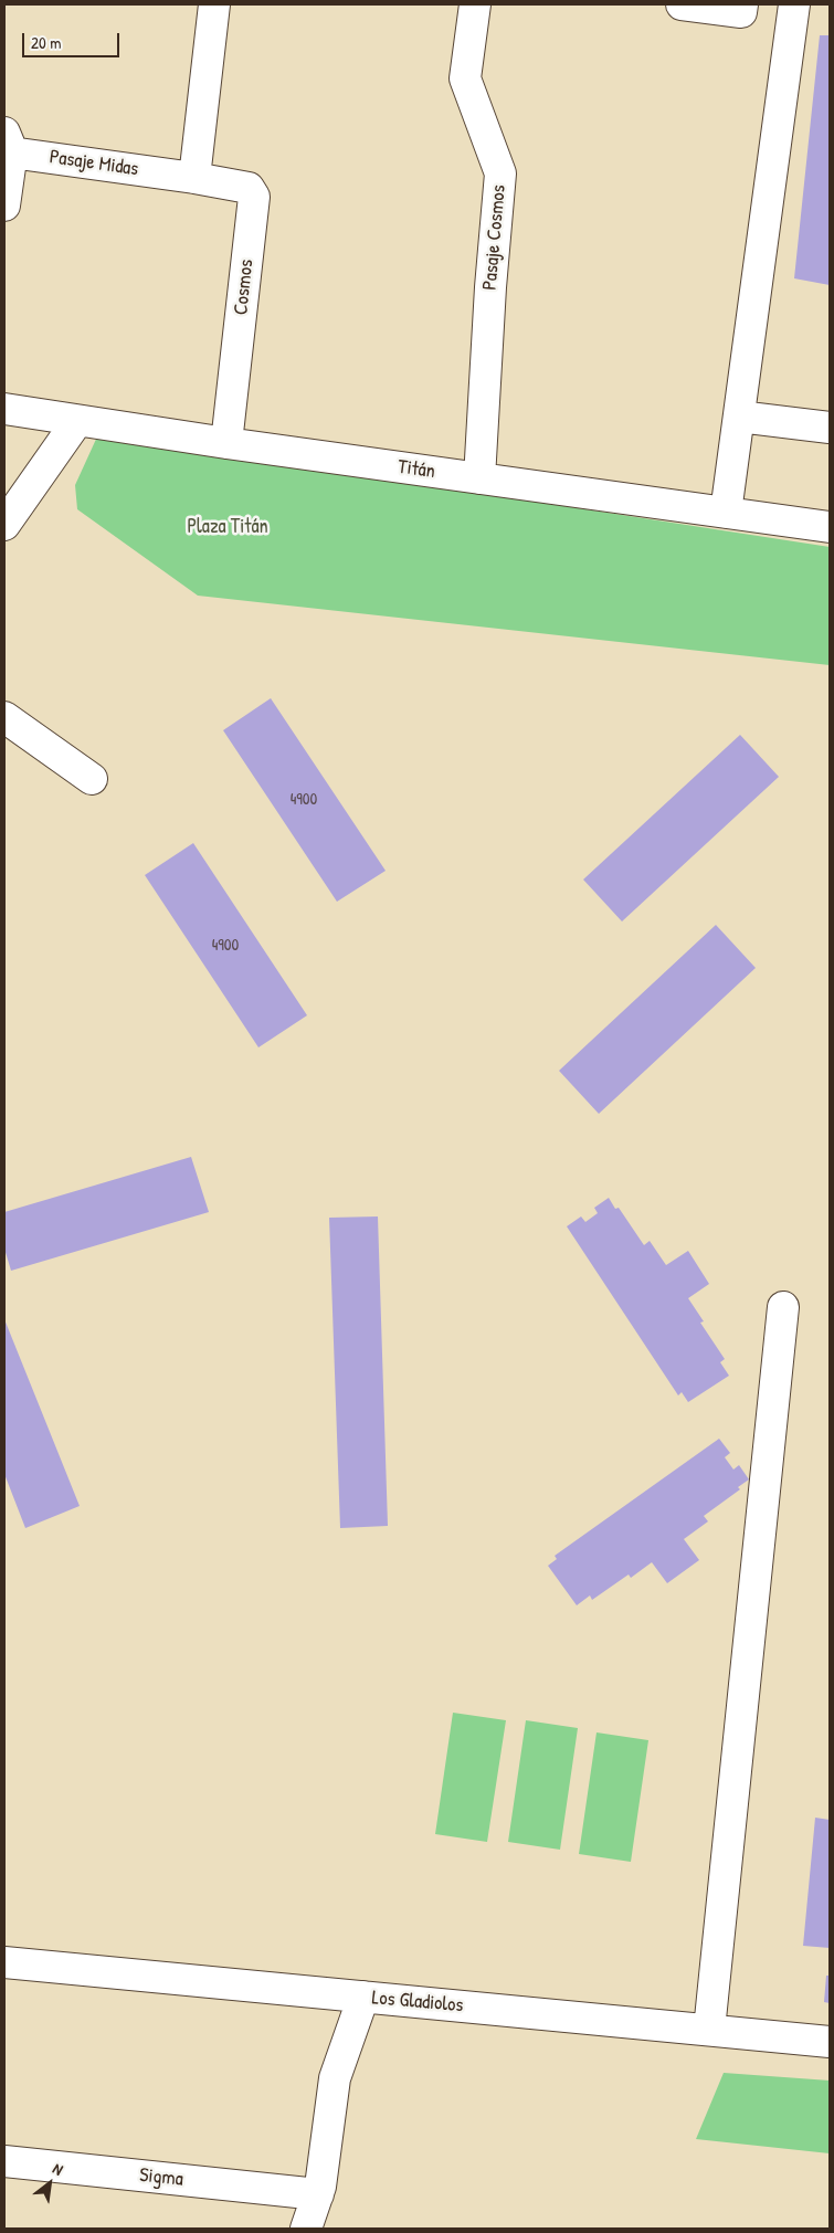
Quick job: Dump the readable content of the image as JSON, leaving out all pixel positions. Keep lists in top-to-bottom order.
{
  "streets": {
    "street": [
      "Pasaje Midas",
      "Pasaje Cosmos",
      "Cosmos",
      "Titán",
      "Los Gladiolos",
      "Sigma"
    ]
  },
  "crossings": [
    ["Pasaje Midas", "Cosmos"],
    ["Pasaje Cosmos", "Titán"],
    ["Cosmos", "Titán"]
  ],
  "parks": ["Plaza Titán"],
  "house_numbers": ["4900", "4900"],
  "scale_bar": "20 m",
  "north": "top right"
}
